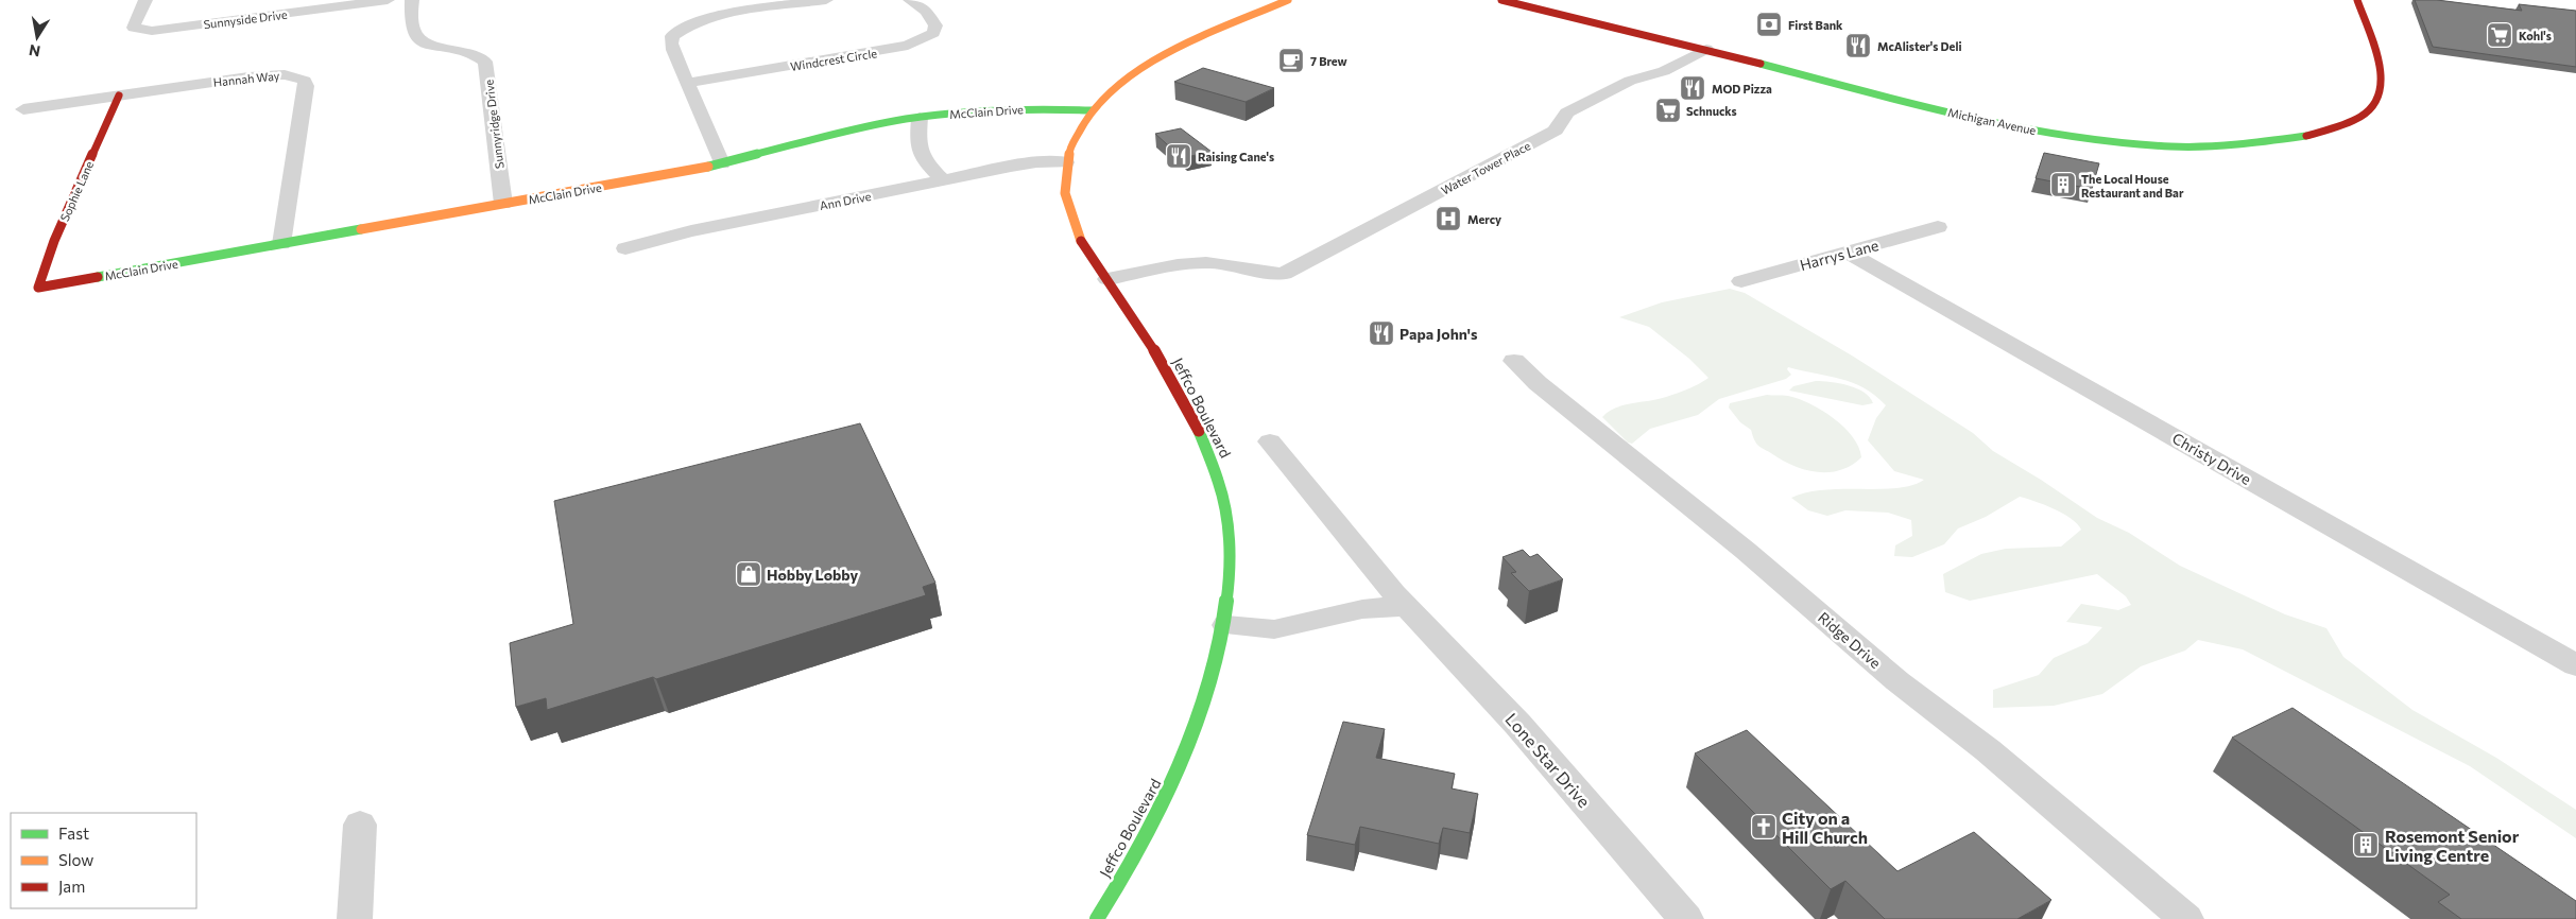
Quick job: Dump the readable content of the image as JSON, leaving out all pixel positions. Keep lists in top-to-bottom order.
{
  "streets": {
    "street": [
      "Sunnyside Drive",
      "Windcrest Circle",
      "Hannah Way",
      "McClain Drive",
      "Michigan Avenue",
      "Sunnyridge Drive",
      "Water Tower Place",
      "Sophie Lane",
      "Ann Drive",
      "Harrys Lane",
      "Jeffco Boulevard",
      "Christy Drive",
      "Ridge Drive",
      "Lone Star Drive"
    ]
  },
  "crossings": [
    ["Hannah Way", "McClain Drive"],
    ["Hannah Way", "Sophie Lane"],
    ["McClain Drive", "Sunnyridge Drive"],
    ["McClain Drive", "Sophie Lane"],
    ["McClain Drive", "Jeffco Boulevard"],
    ["Michigan Avenue", "Water Tower Place"],
    ["Water Tower Place", "Jeffco Boulevard"],
    ["Ann Drive", "Jeffco Boulevard"],
    ["Harrys Lane", "Christy Drive"]
  ],
  "places": {
    "bank": ["First Bank"],
    "supermarket": ["Kohl's", "Schnucks"],
    "restaurant": [
      "McAlister's Deli",
      "MOD Pizza",
      "Raising Cane's",
      "Papa John's"
    ],
    "cafe": ["7 Brew"],
    "building": ["The Local House Restaurant and Bar", "Rosemont Senior Living Centre"],
    "hospital": ["Mercy"],
    "shop": ["Hobby Lobby"],
    "church": ["City on a Hill Church"]
  },
  "legend": ["Fast", "Slow", "Jam"],
  "north": "bottom"
}
